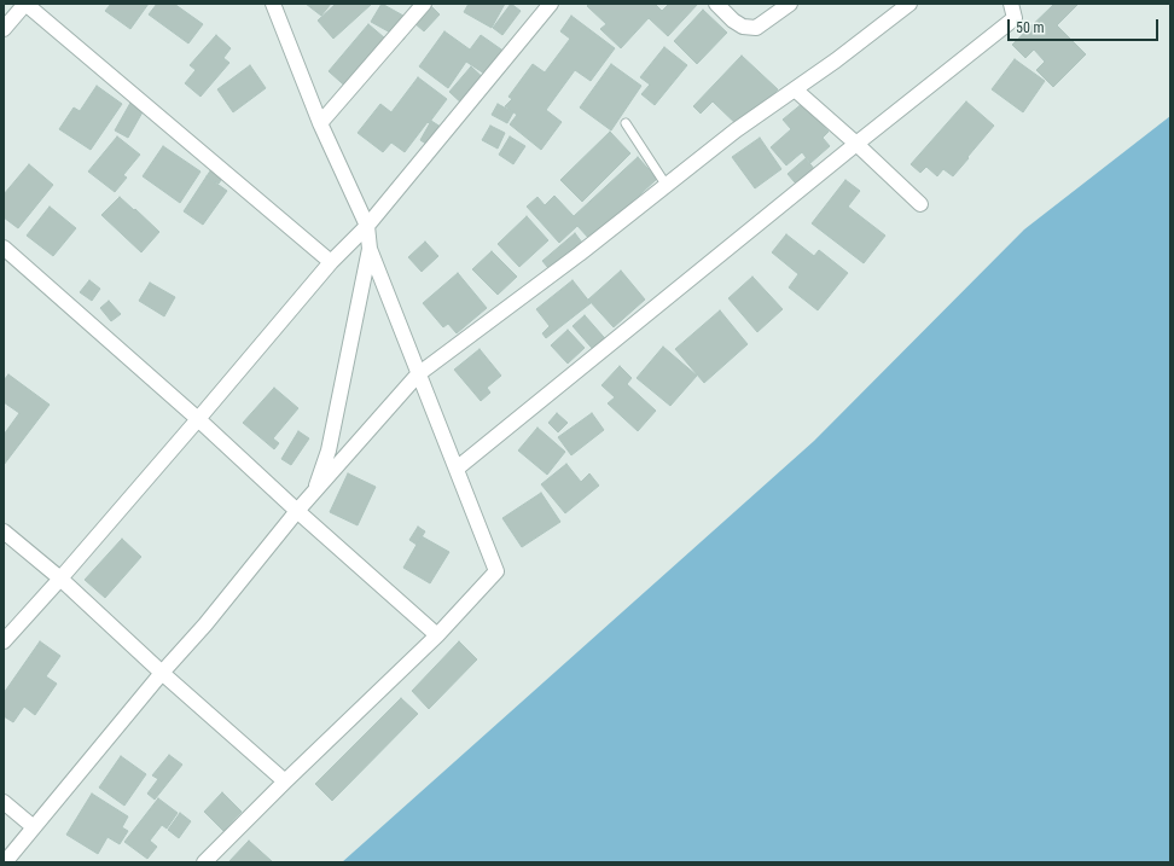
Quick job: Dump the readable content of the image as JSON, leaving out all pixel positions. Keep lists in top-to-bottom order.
{
  "scale_bar": "50 m"
}
